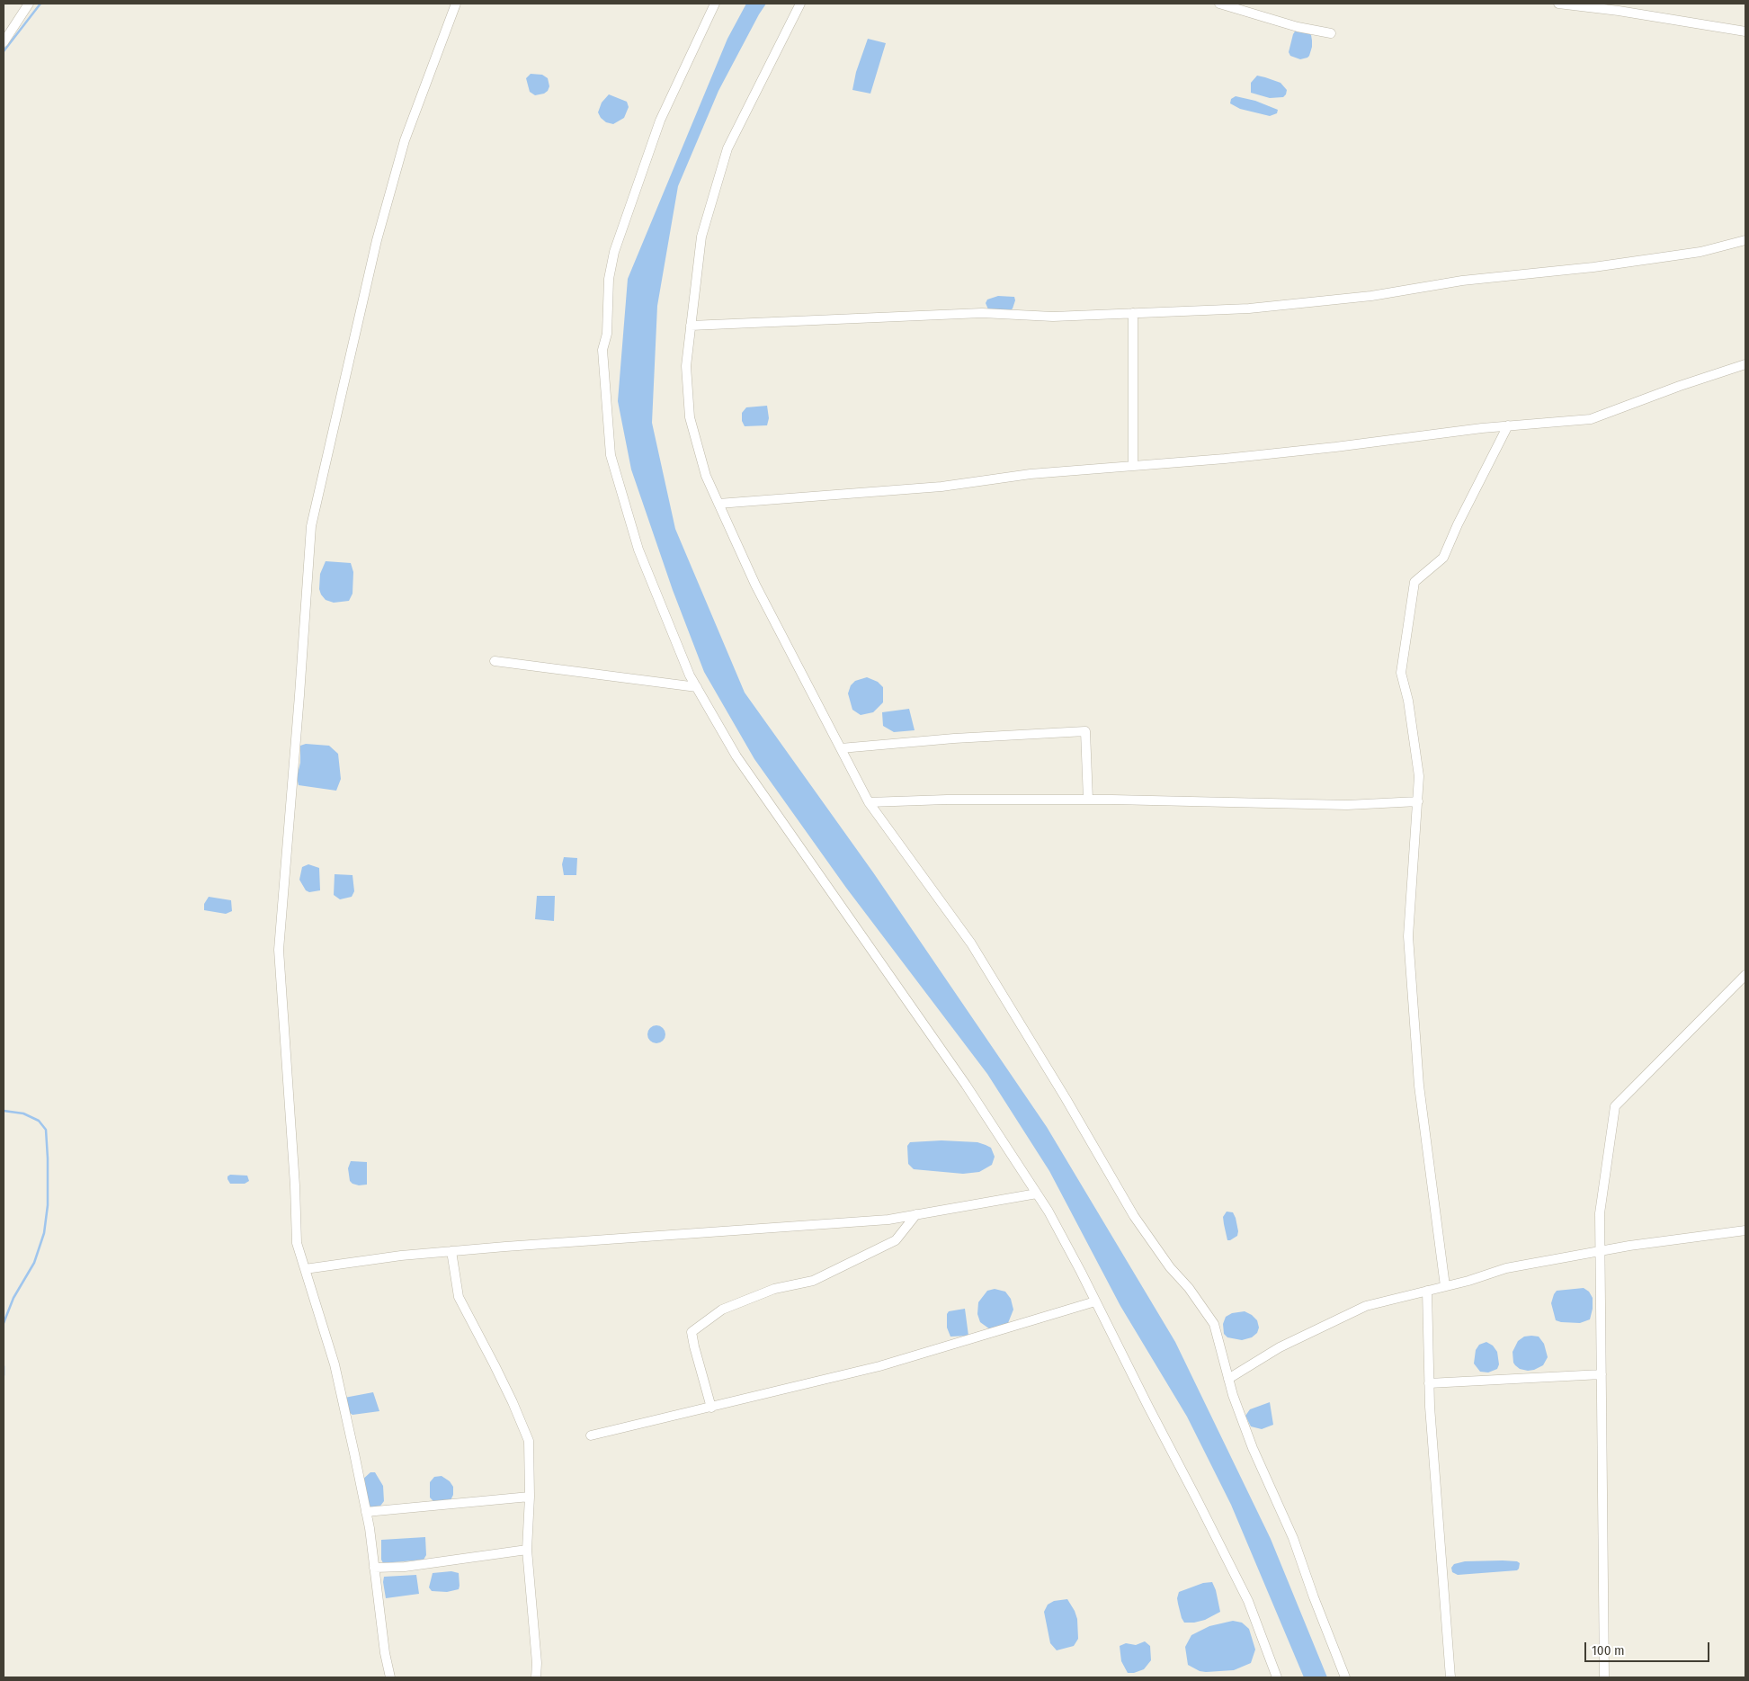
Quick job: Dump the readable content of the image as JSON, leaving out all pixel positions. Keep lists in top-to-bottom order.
{
  "scale_bar": "100 m"
}
